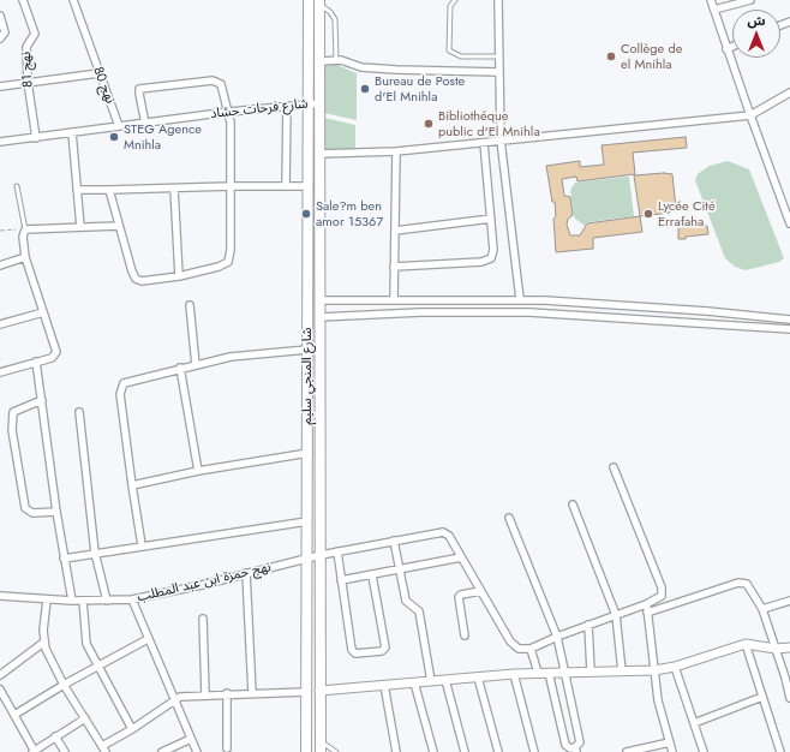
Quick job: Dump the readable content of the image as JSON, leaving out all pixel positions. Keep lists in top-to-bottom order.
{
  "streets": {
    "main road": ["شارع المنجي سليم"],
    "street": [
      "نهج 81",
      "نهج 80",
      "شارع فرحات حشاد",
      "نهج حمزة ابن عبد المطلب"
    ]
  },
  "crossings": [
    ["نهج 81", "شارع فرحات حشاد"],
    ["نهج 80", "شارع فرحات حشاد"],
    ["شارع فرحات حشاد", "شارع المنجي سليم"],
    ["شارع المنجي سليم", "نهج حمزة ابن عبد المطلب"]
  ],
  "places": [
    "Collège de el Mnihla",
    "Bureau de Poste d'El Mnihla",
    "Bibliothéque public d'El Mnihla",
    "STEG Agence Mnihla",
    "Sale?m ben amor 15367",
    "Lycée Cité Errafaha"
  ],
  "north": "top"
}
